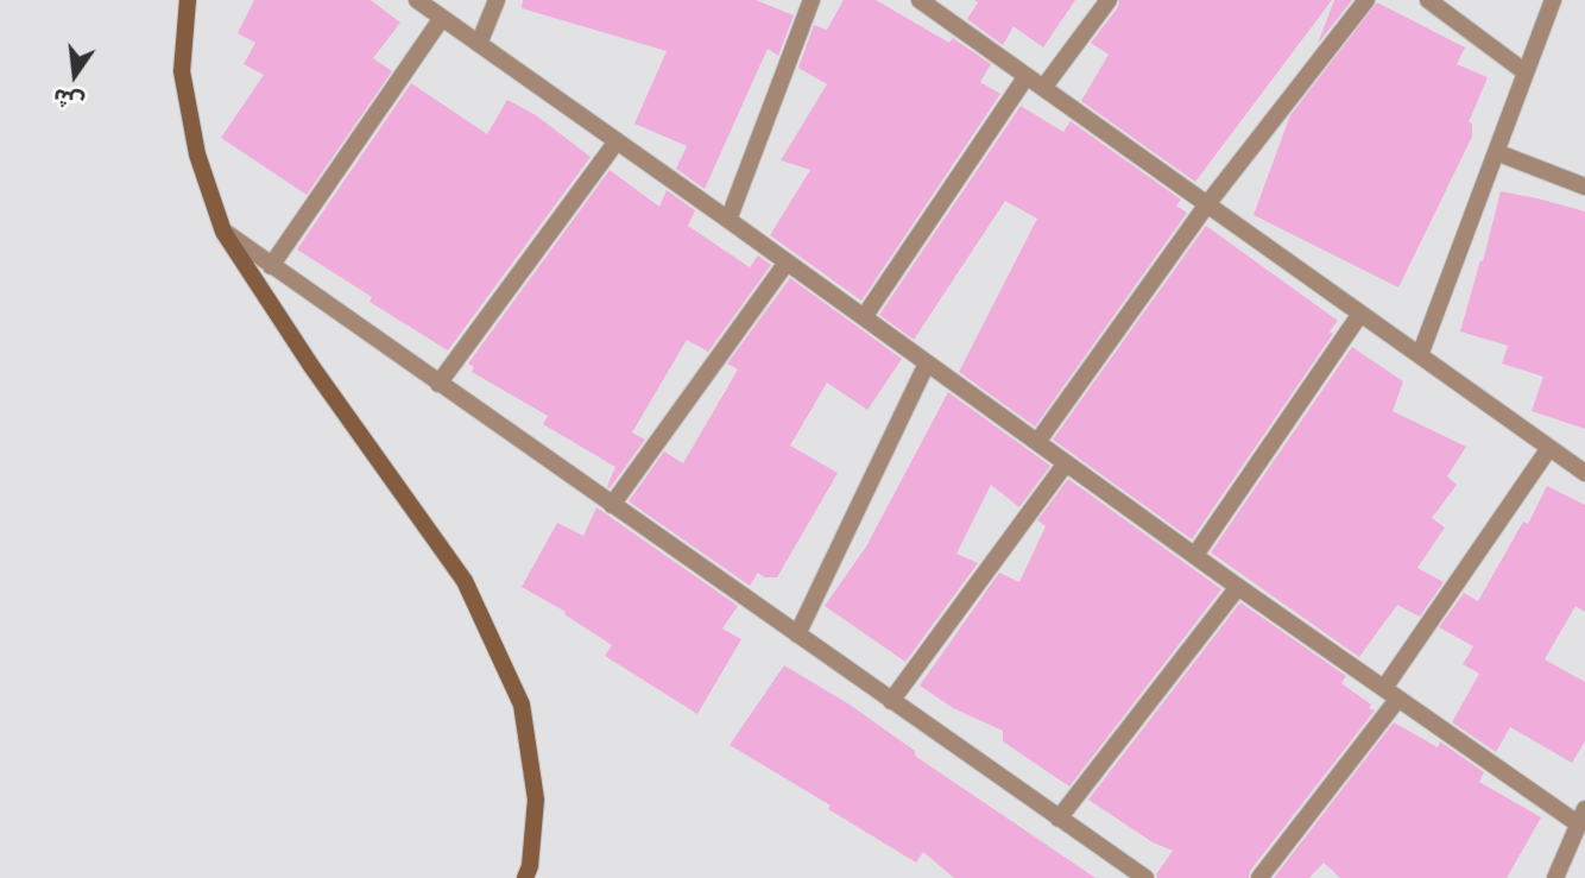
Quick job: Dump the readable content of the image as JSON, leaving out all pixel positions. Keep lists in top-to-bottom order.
{
  "north": "bottom"
}
